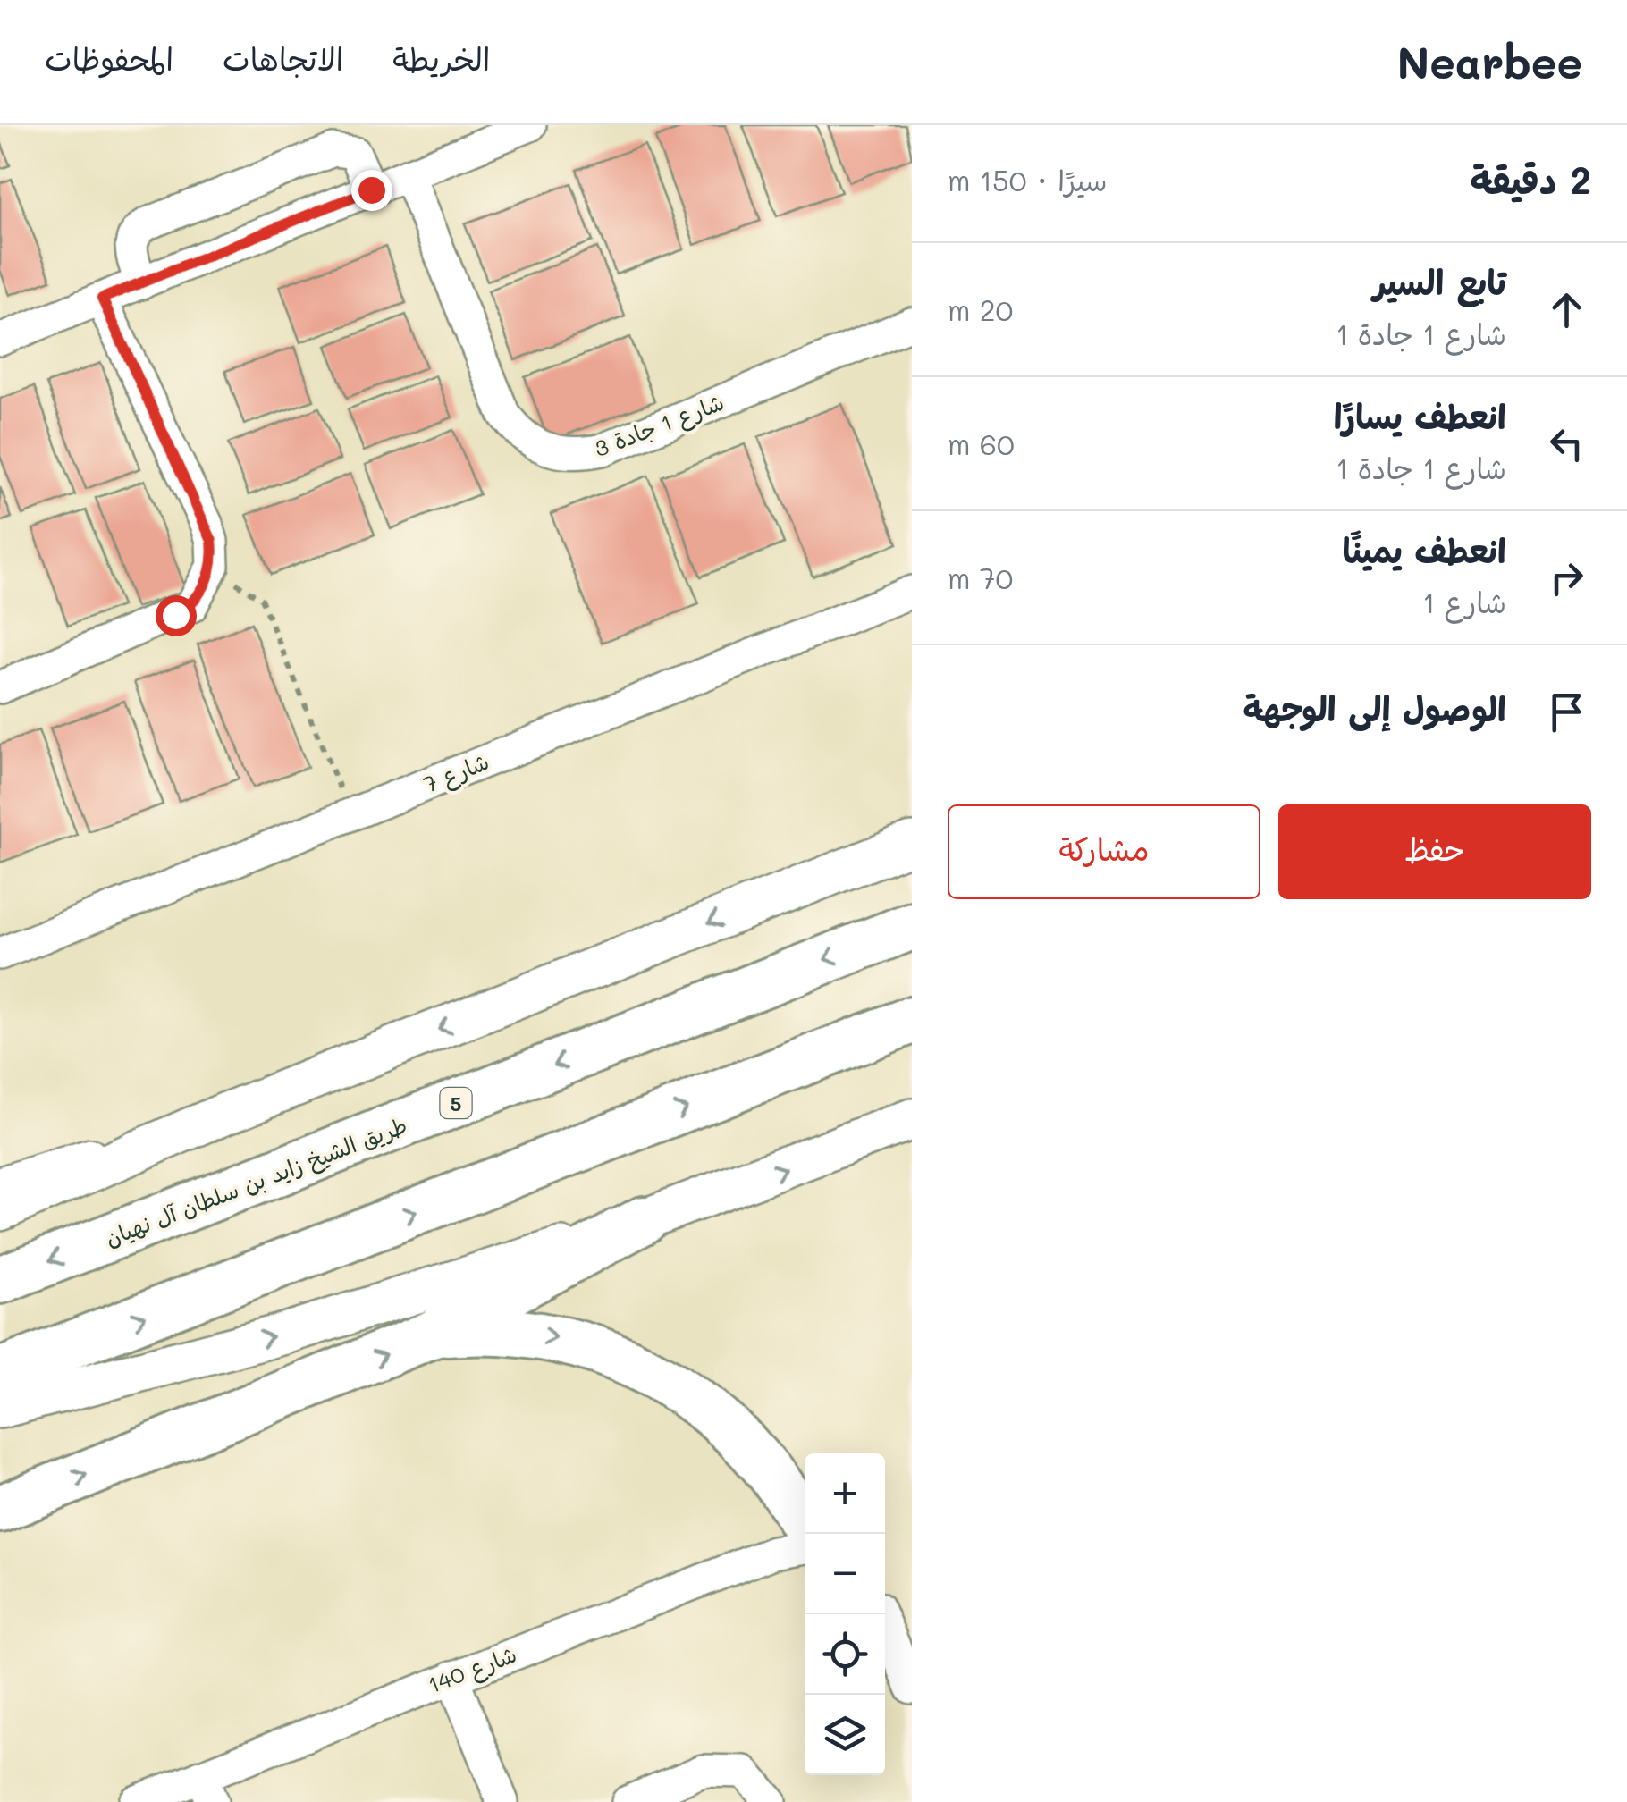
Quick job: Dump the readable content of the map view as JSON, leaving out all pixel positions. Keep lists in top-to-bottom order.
{
  "streets": {
    "highway": ["5", "طريق الشيخ زايد بن سلطان آل نهيان"],
    "street": ["شارع 1 جادة 3", "شارع 7", "شارع 140"]
  },
  "page": {
    "header": "Nearbee",
    "nav": ["الخريطة", "الاتجاهات", "المحفوظات"],
    "heading": ["2 دقيقة", "سيرًا · 150 m"],
    "list": [
      ["تابع السير", "شارع 1 جادة 1", "20 m"],
      ["انعطف يسارًا", "شارع 1 جادة 1", "60 m"],
      ["انعطف يمينًا", "شارع 1", "70 m"],
      "الوصول إلى الوجهة"
    ],
    "buttons": ["حفظ", "مشاركة"],
    "map_buttons": ["+", "−"]
  }
}
